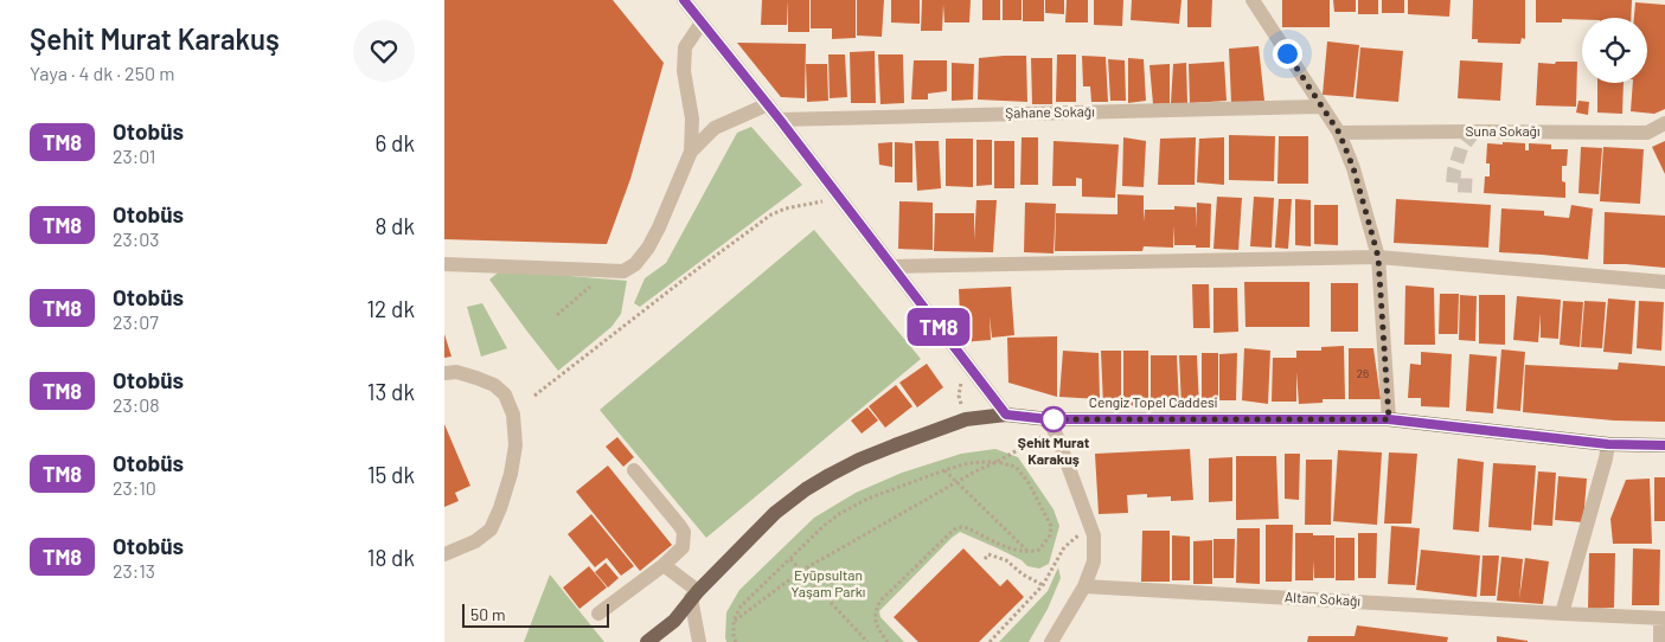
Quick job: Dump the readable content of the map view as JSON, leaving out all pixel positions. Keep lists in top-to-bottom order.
{
  "streets": {
    "main road": ["Cengiz Topel Caddesi"],
    "street": ["Şahane Sokağı", "Suna Sokağı", "Altan Sokağı"]
  },
  "parks": ["Eyüpsultan Yaşam Parkı"],
  "places": ["Şehit Murat Karakuş"],
  "lines": ["bus line TM8"],
  "house_numbers": ["26"],
  "scale_bar": "50 m",
  "page": {
    "heading": ["Şehit Murat Karakuş", "Yaya · 4 dk · 250 m"],
    "on_map": "TM8",
    "list": [
      {
        "mark": "TM8",
        "name": "Otobüs",
        "note": "23:01",
        "value": "6 dk"
      },
      {
        "mark": "TM8",
        "name": "Otobüs",
        "note": "23:03",
        "value": "8 dk"
      },
      {
        "mark": "TM8",
        "name": "Otobüs",
        "note": "23:07",
        "value": "12 dk"
      },
      {
        "mark": "TM8",
        "name": "Otobüs",
        "note": "23:08",
        "value": "13 dk"
      },
      {
        "mark": "TM8",
        "name": "Otobüs",
        "note": "23:10",
        "value": "15 dk"
      },
      {
        "mark": "TM8",
        "name": "Otobüs",
        "note": "23:13",
        "value": "18 dk"
      }
    ],
    "scale": "50 m"
  }
}
